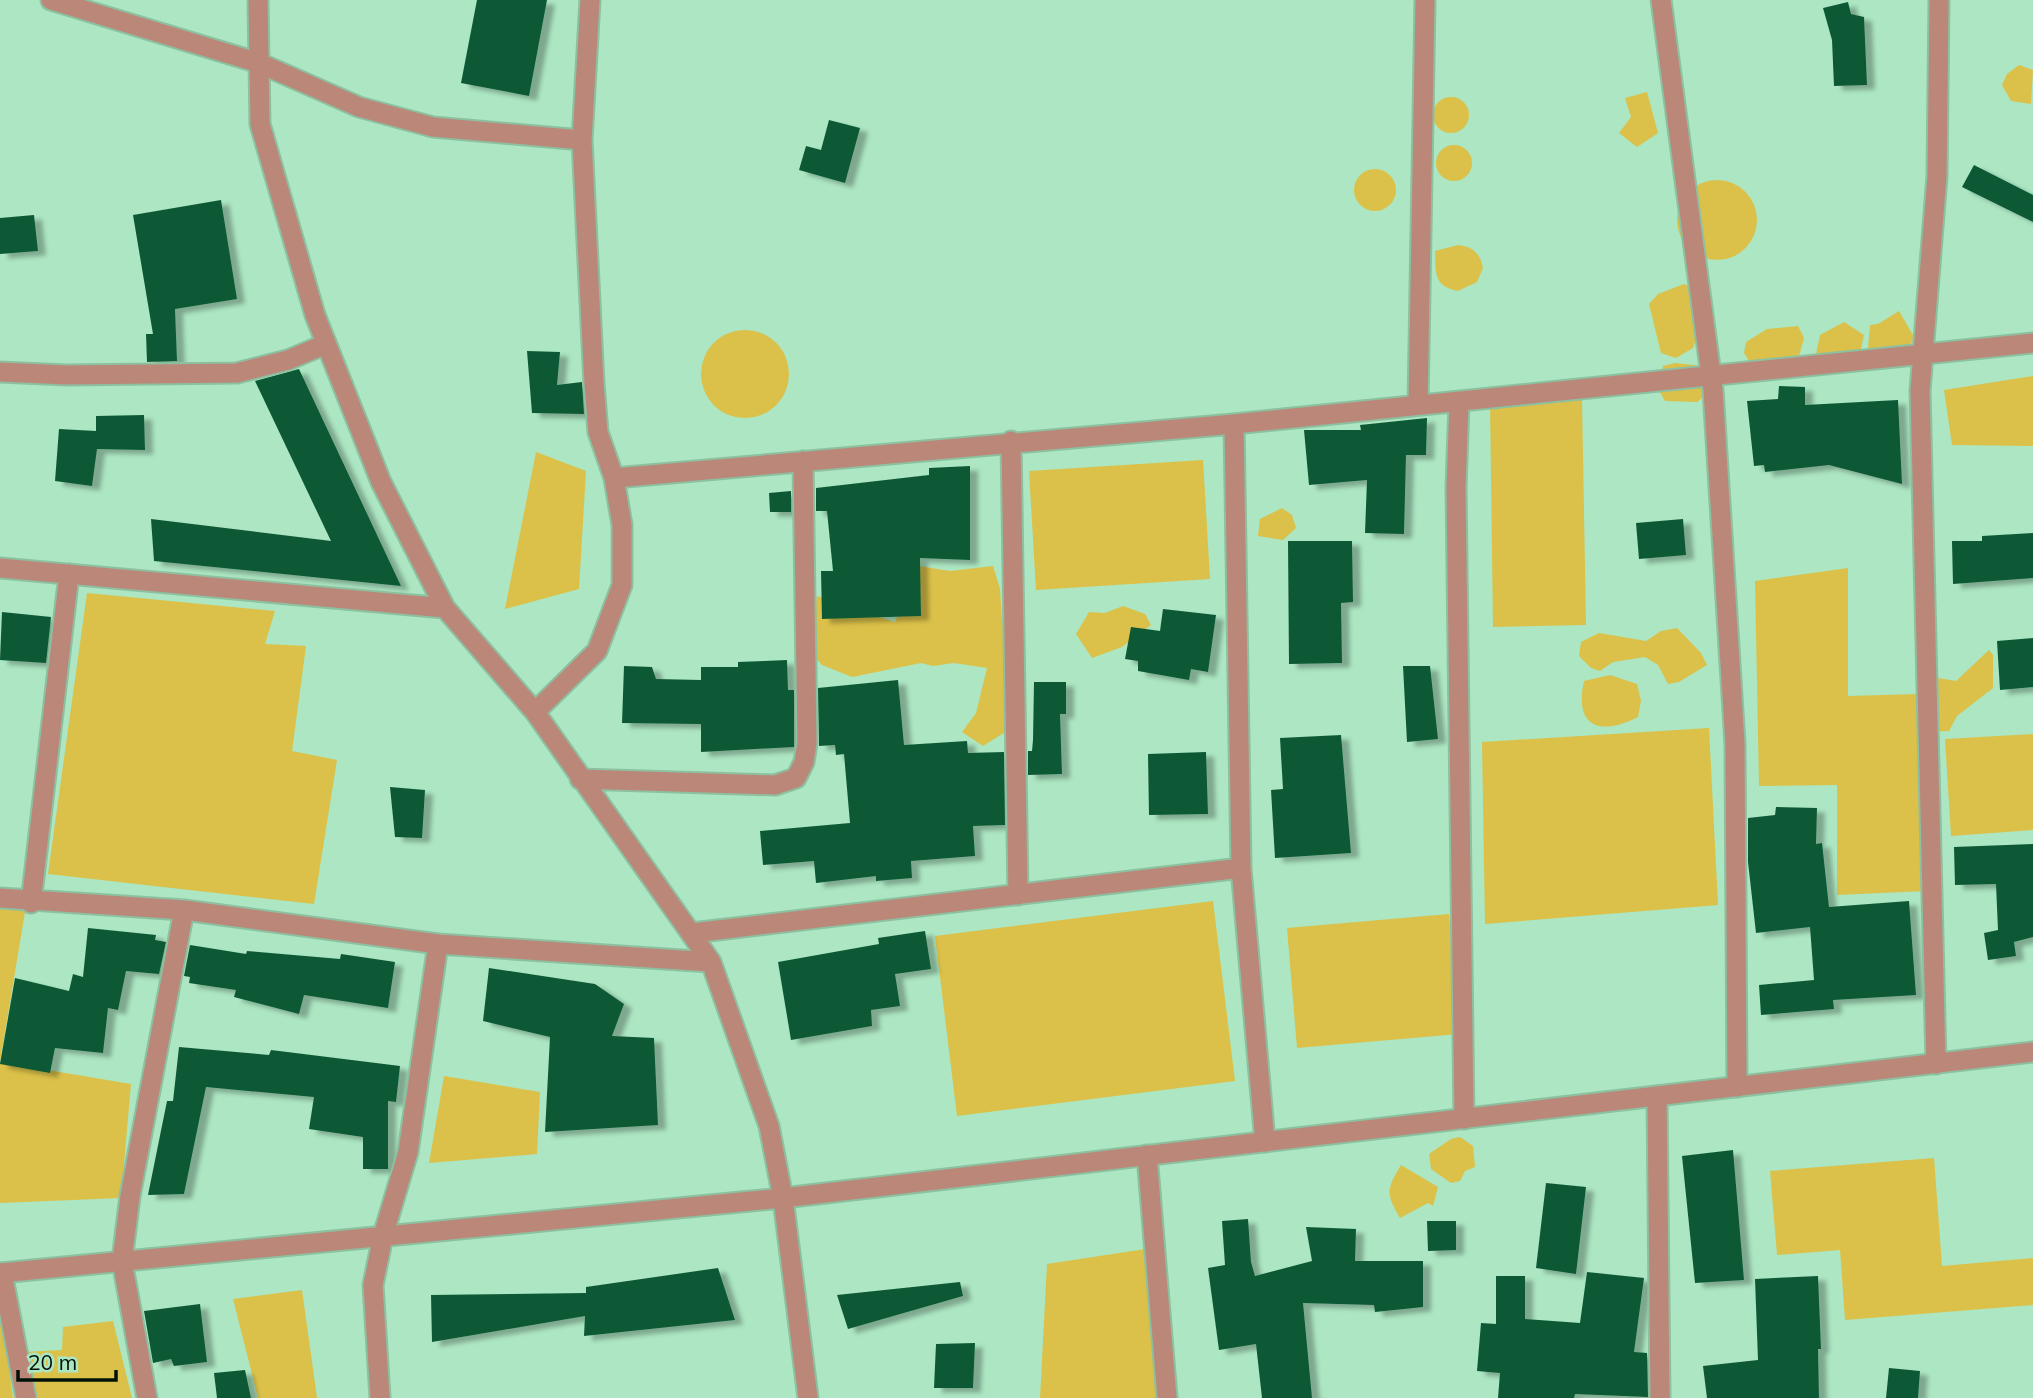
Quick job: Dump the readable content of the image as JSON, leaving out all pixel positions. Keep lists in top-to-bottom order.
{
  "scale_bar": "20 m"
}
